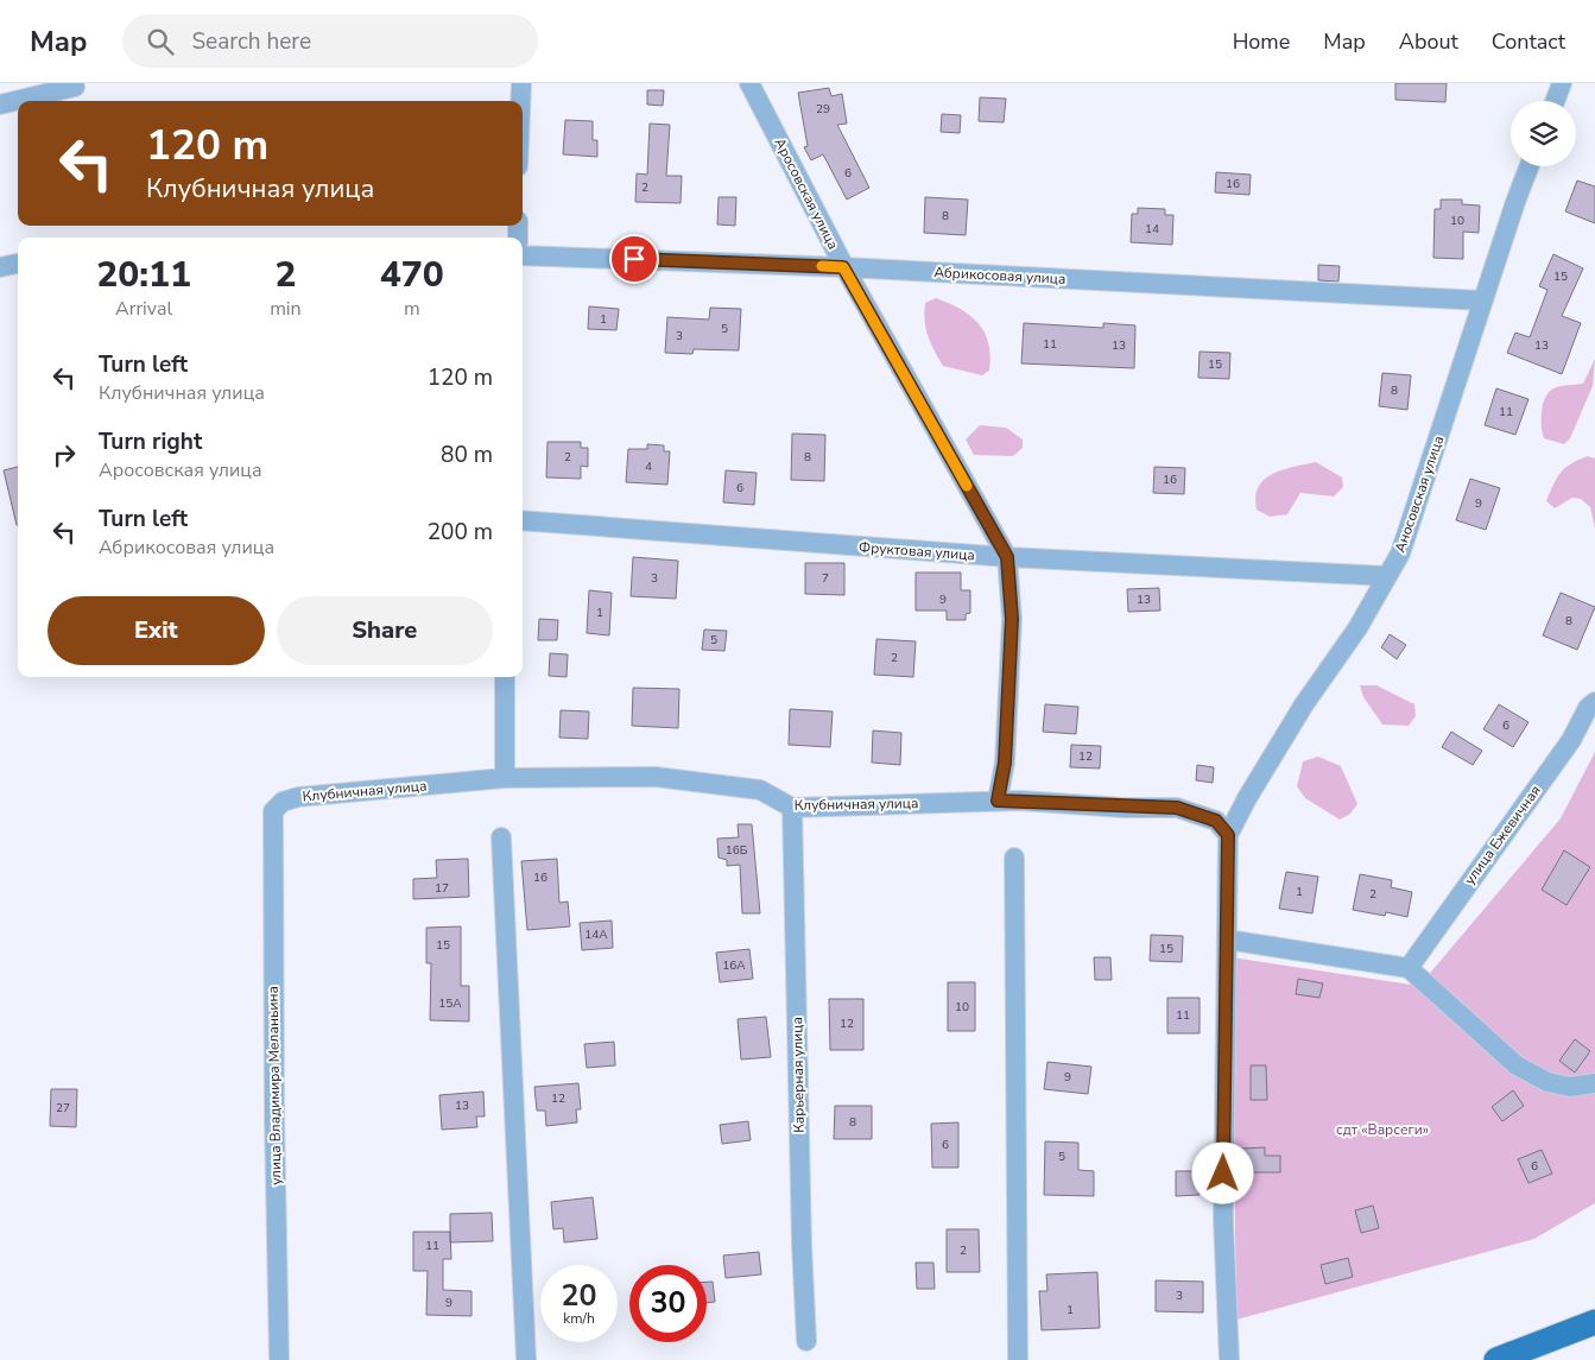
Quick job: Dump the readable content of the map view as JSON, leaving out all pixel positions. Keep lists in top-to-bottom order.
{
  "streets": {
    "street": [
      "Аросовская улица",
      "Абрикосовая улица",
      "Аносовская улица",
      "Фруктовая улица",
      "Клубничная улица",
      "улица Ежевичная",
      "Карьерная улица",
      "улица Владимира Меланьина"
    ]
  },
  "crossings": [
    ["Аросовская улица", "Абрикосовая улица"],
    ["Аросовская улица", "Фруктовая улица"],
    ["Аросовская улица", "Клубничная улица"],
    ["Абрикосовая улица", "Аносовская улица"],
    ["Аносовская улица", "Фруктовая улица"],
    ["Аносовская улица", "Клубничная улица"],
    ["Клубничная улица", "Карьерная улица"],
    ["Клубничная улица", "улица Владимира Меланьина"]
  ],
  "parks": ["сдт «Варсеги»"],
  "house_numbers": [
    "29",
    "6",
    "16",
    "2",
    "8",
    "10",
    "14",
    "15",
    "1",
    "5",
    "3",
    "11",
    "13",
    "13",
    "15",
    "8",
    "11",
    "2",
    "8",
    "4",
    "16",
    "6",
    "9",
    "3",
    "7",
    "9",
    "13",
    "1",
    "8",
    "5",
    "2",
    "6",
    "12",
    "16Б",
    "16",
    "17",
    "1",
    "2",
    "14А",
    "15",
    "15",
    "16А",
    "15А",
    "10",
    "11",
    "12",
    "9",
    "12",
    "13",
    "27",
    "8",
    "6",
    "5",
    "6",
    "11",
    "2",
    "3",
    "9",
    "1"
  ],
  "page": {
    "header": "Map",
    "search": "Search here",
    "nav": [
      "Home",
      "Map",
      "About",
      "Contact"
    ],
    "turn": ["120 m", "Клубничная улица"],
    "eta": [
      "20:11",
      "Arrival",
      "2",
      "min",
      "470",
      "m"
    ],
    "list": [
      {
        "name": "Turn left",
        "note": "Клубничная улица",
        "value": "120 m"
      },
      {
        "name": "Turn right",
        "note": "Аросовская улица",
        "value": "80 m"
      },
      {
        "name": "Turn left",
        "note": "Абрикосовая улица",
        "value": "200 m"
      }
    ],
    "buttons": ["Exit", "Share"],
    "speed": "20 km/h",
    "limit": "30"
  }
}
